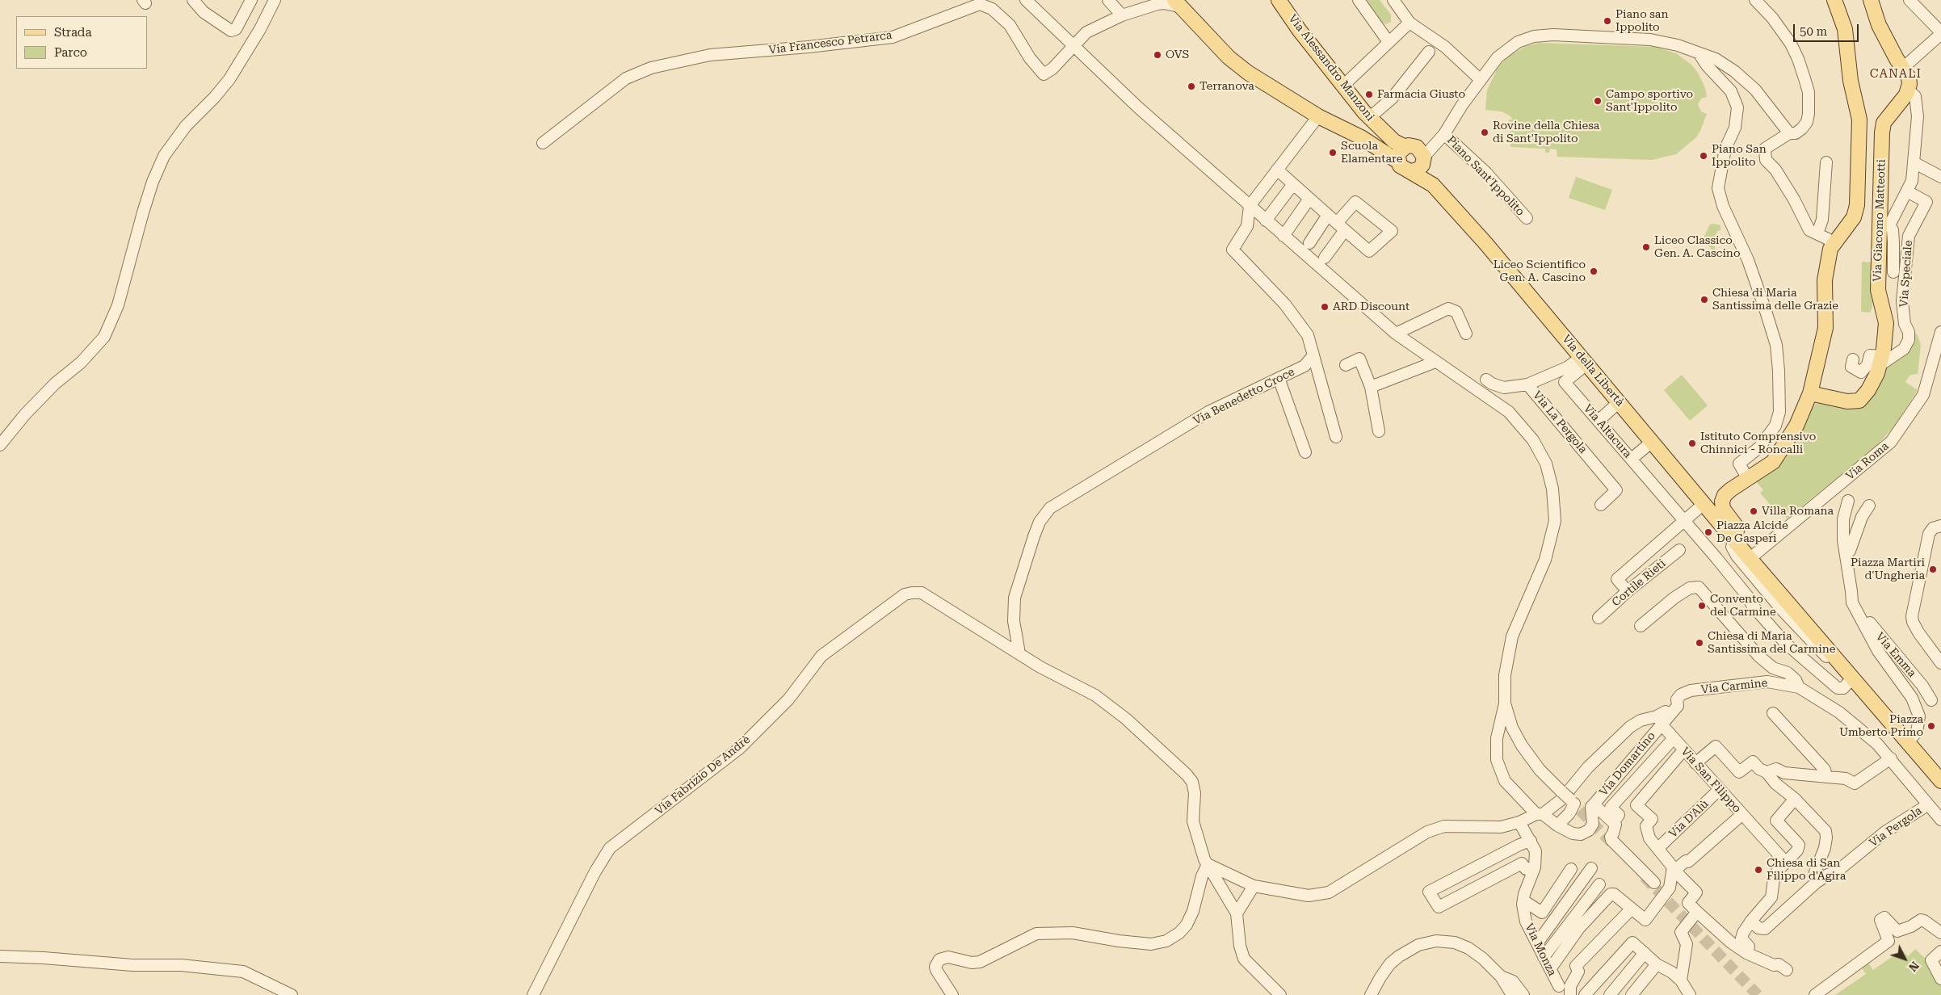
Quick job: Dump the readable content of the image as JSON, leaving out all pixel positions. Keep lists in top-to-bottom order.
{
  "streets": {
    "main road": ["Via Alessandro Manzoni", "Via Giacomo Matteotti", "Via della Libertà"],
    "street": [
      "Via Francesco Petrarca",
      "Piano Sant'Ippolito",
      "Via Speciale",
      "Via Benedetto Croce",
      "Via La Pergola",
      "Via Altacura",
      "Via Roma",
      "Cortile Rieti",
      "Via Emma",
      "Via Carmine",
      "Via Domartino",
      "Via Fabrizio De Andrè",
      "Via San Filippo",
      "Via D'Alù",
      "Via Pergola",
      "Via Monza"
    ]
  },
  "crossings": [
    ["Via Alessandro Manzoni", "Piano Sant'Ippolito"],
    ["Via Alessandro Manzoni", "Via della Libertà"],
    ["Piano Sant'Ippolito", "Via della Libertà"],
    ["Via Giacomo Matteotti", "Via Speciale"],
    ["Via della Libertà", "Via La Pergola"],
    ["Via della Libertà", "Via Altacura"],
    ["Via della Libertà", "Via Roma"],
    ["Via Benedetto Croce", "Via Fabrizio De Andrè"],
    ["Via La Pergola", "Via Altacura"],
    ["Via Carmine", "Via Domartino"],
    ["Via Carmine", "Via San Filippo"],
    ["Via Carmine", "Via Pergola"],
    ["Via Domartino", "Via San Filippo"],
    ["Via San Filippo", "Via D'Alù"]
  ],
  "districts": ["CANALI"],
  "places": [
    "Piano san Ippolito",
    "OVS",
    "Terranova",
    "Farmacia Giusto",
    "Campo sportivo Sant'Ippolito",
    "Rovine della Chiesa di Sant'Ippolito",
    "Scuola Elamentare",
    "Piano San Ippolito",
    "Liceo Classico Gen. A. Cascino",
    "Liceo Scientifico Gen. A. Cascino",
    "Chiesa di Maria Santissima delle Grazie",
    "ARD Discount",
    "Istituto Comprensivo Chinnici - Roncalli",
    "Villa Romana",
    "Piazza Alcide De Gasperi",
    "Piazza Martiri d'Ungheria",
    "Convento del Carmine",
    "Chiesa di Maria Santissima del Carmine",
    "Piazza Umberto Primo",
    "Chiesa di San Filippo d'Agira"
  ],
  "legend": ["Strada", "Parco"],
  "scale_bar": "50 m",
  "north": "bottom right"
}
